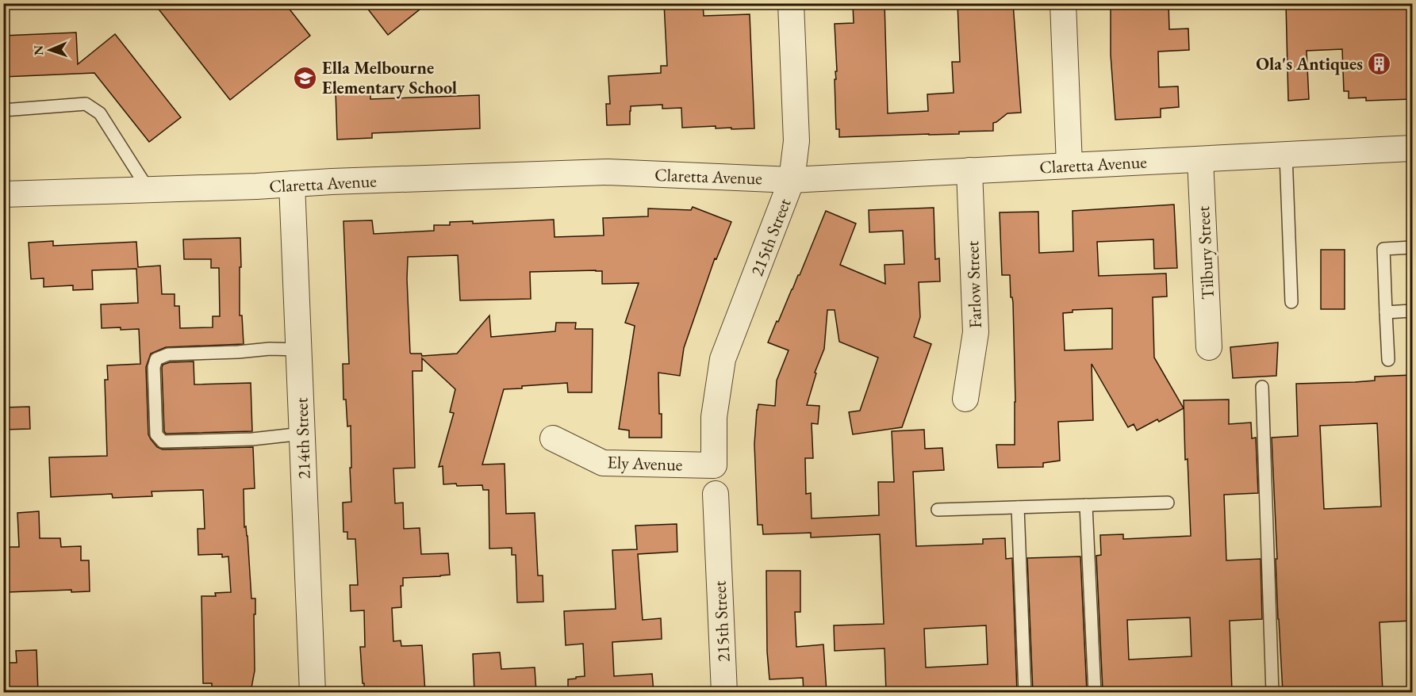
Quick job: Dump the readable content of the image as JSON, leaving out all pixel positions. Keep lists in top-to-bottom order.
{
  "streets": {
    "street": [
      "Claretta Avenue",
      "215th Street",
      "Tilbury Street",
      "Farlow Street",
      "214th Street",
      "Ely Avenue"
    ]
  },
  "crossings": [
    ["Claretta Avenue", "215th Street"],
    ["Claretta Avenue", "Tilbury Street"],
    ["Claretta Avenue", "Farlow Street"],
    ["Claretta Avenue", "214th Street"],
    ["215th Street", "Ely Avenue"]
  ],
  "places": {
    "building": ["Ola's Antiques"],
    "school or university": ["Ella Melbourne Elementary School"]
  },
  "north": "left"
}
